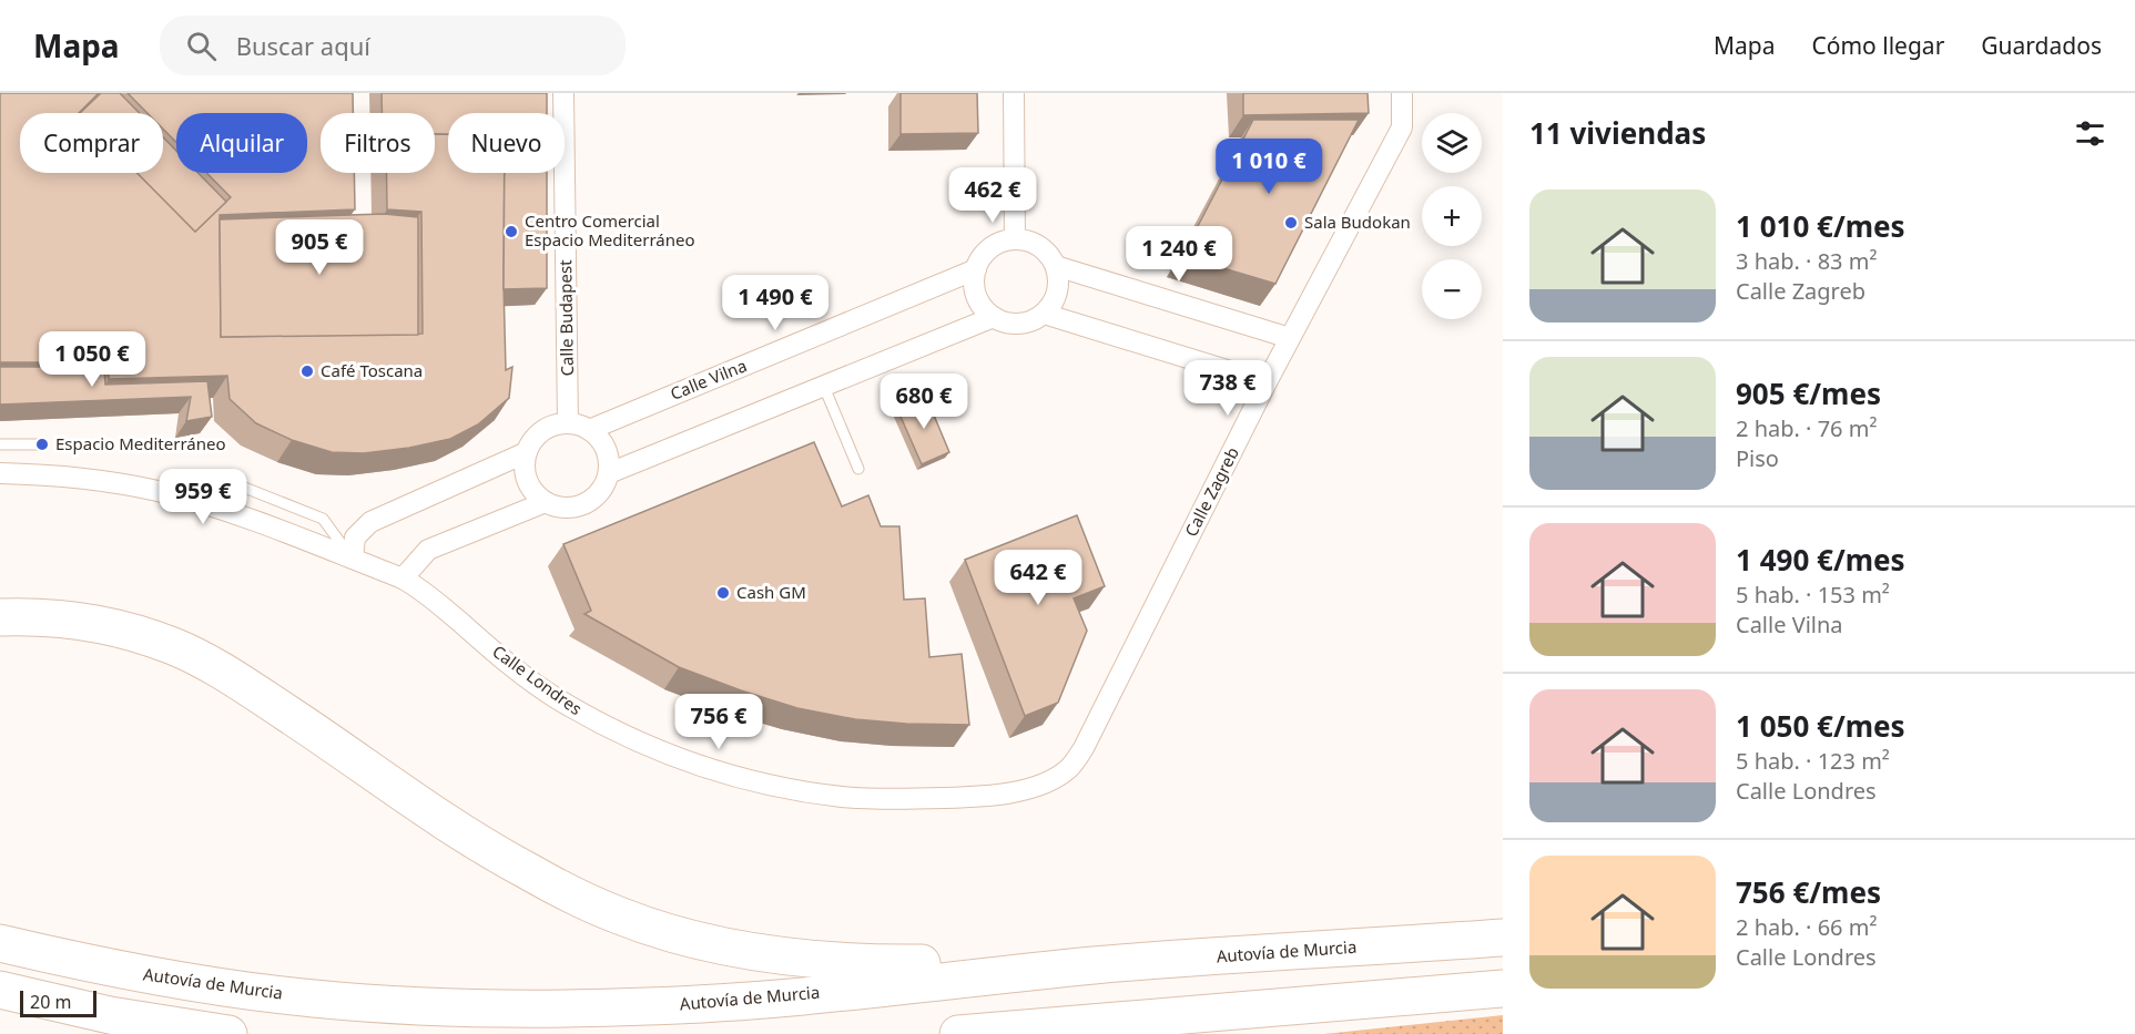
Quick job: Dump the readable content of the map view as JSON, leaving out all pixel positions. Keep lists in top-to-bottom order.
{
  "streets": {
    "highway": ["Autovía de Murcia"],
    "street": [
      "Calle Budapest",
      "Calle Vilna",
      "Calle Zagreb",
      "Calle Londres"
    ]
  },
  "crossings": [
    ["Calle Budapest", "Calle Vilna"],
    ["Calle Zagreb", "Calle Londres"]
  ],
  "places": [
    "Sala Budokan",
    "Centro Comercial Espacio Mediterráneo",
    "Café Toscana",
    "Espacio Mediterráneo",
    "Cash GM"
  ],
  "scale_bar": "20 m",
  "page": {
    "header": "Mapa",
    "search": "Buscar aquí",
    "nav": ["Mapa", "Cómo llegar", "Guardados"],
    "heading": "11 viviendas",
    "map_buttons": ["+", "−"],
    "chip": [
      "Comprar",
      "Alquilar",
      "Filtros",
      "Nuevo"
    ],
    "price": [
      "1 010 €",
      "462 €",
      "905 €",
      "1 240 €",
      "1 490 €",
      "1 050 €",
      "738 €",
      "680 €",
      "959 €",
      "642 €",
      "756 €"
    ],
    "list": [
      {
        "name": "1 010 €/mes",
        "note": "3 hab. · 83 m² · Calle Zagreb"
      },
      {
        "name": "905 €/mes",
        "note": "2 hab. · 76 m² · Piso"
      },
      {
        "name": "1 490 €/mes",
        "note": "5 hab. · 153 m² · Calle Vilna"
      },
      {
        "name": "1 050 €/mes",
        "note": "5 hab. · 123 m² · Calle Londres"
      },
      {
        "name": "756 €/mes",
        "note": "2 hab. · 66 m² · Calle Londres"
      }
    ],
    "scale": "20 m"
  }
}
